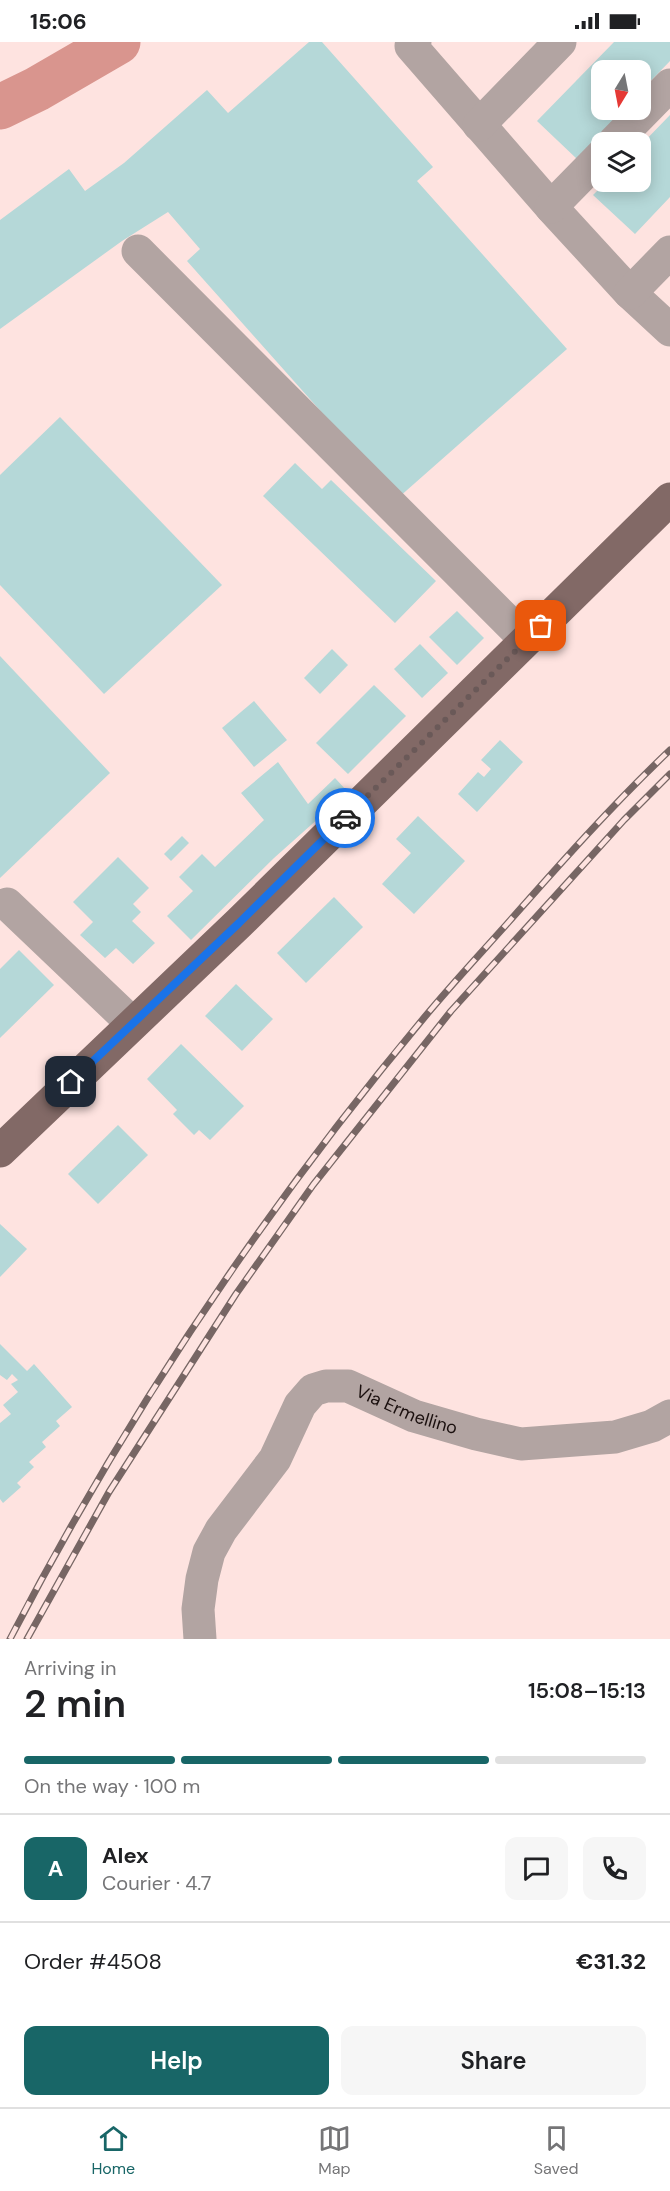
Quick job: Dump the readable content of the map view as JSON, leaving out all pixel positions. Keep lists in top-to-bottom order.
{
  "streets": {
    "street": ["Via Ermellino"]
  },
  "north": "bottom",
  "page": {
    "status": "15:06",
    "heading": ["2 min", "Arriving in", "15:08–15:13"],
    "panel": [
      "Alex",
      "Courier · 4.7",
      "Order #4508",
      "€31.32"
    ],
    "bar": "On the way · 100 m",
    "round": "A",
    "buttons": ["Help", "Share"],
    "tabs": ["Home", "Map", "Saved"]
  }
}
